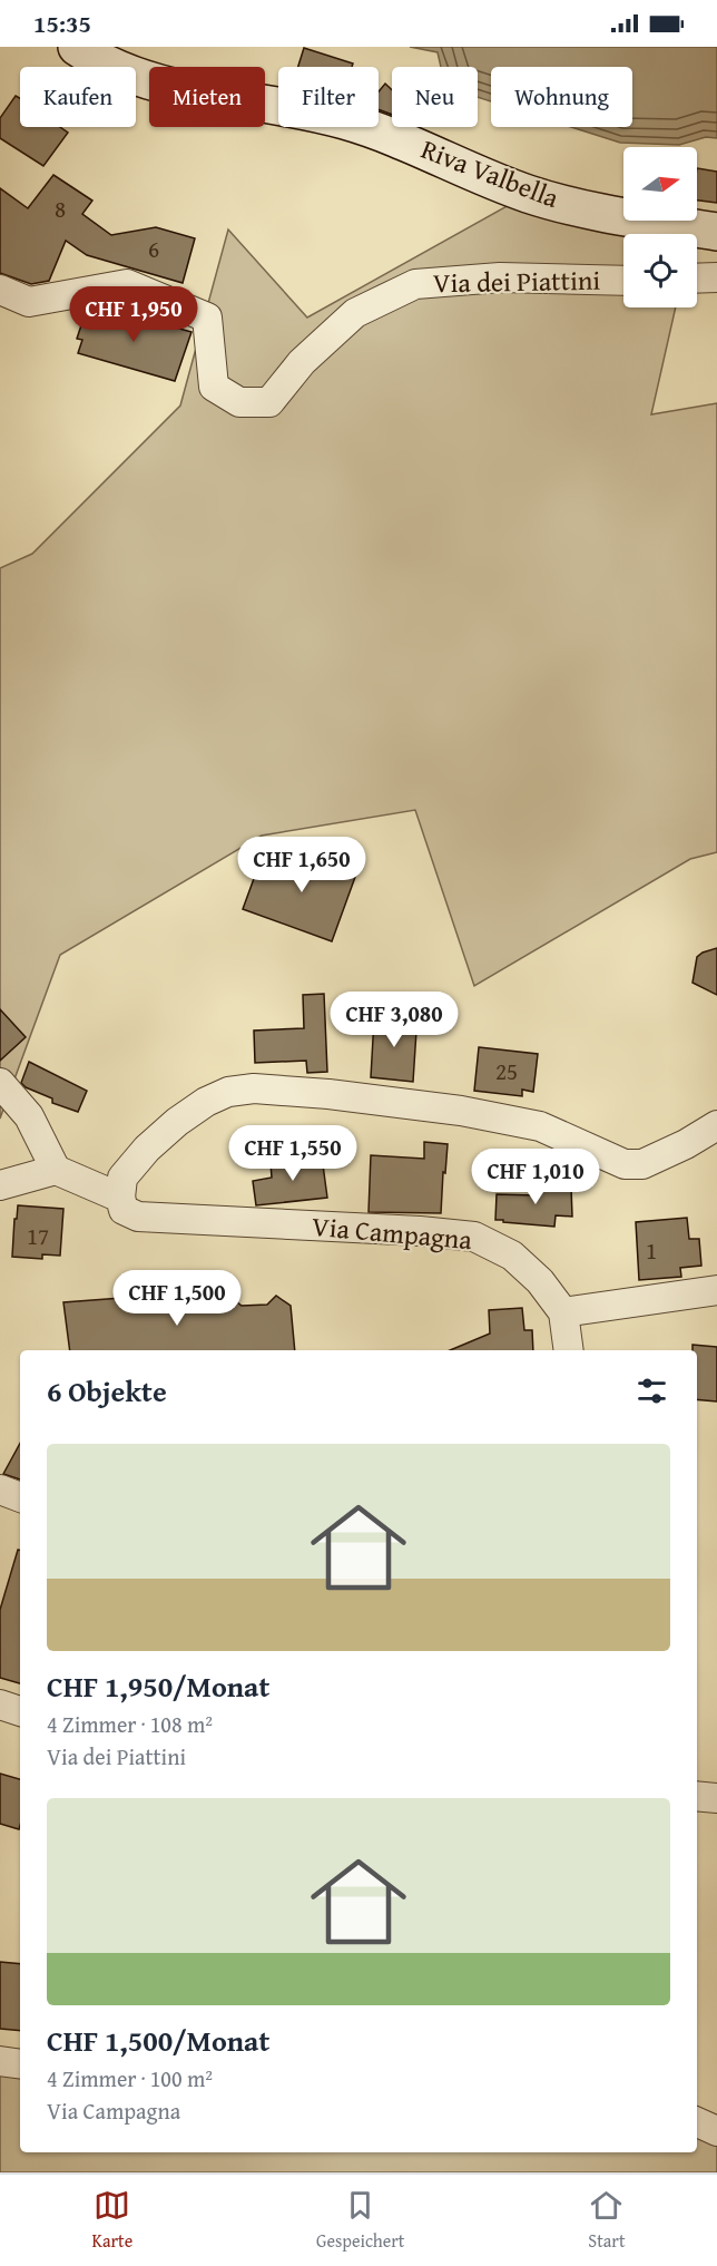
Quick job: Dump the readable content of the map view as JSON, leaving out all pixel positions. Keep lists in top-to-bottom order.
{
  "streets": {
    "main road": ["Riva Valbella"],
    "street": ["Via dei Piattini", "Via Campagna"]
  },
  "house_numbers": [
    "8",
    "6",
    "25",
    "17",
    "1"
  ],
  "north": "right",
  "page": {
    "status": "15:35",
    "chip": [
      "Kaufen",
      "Mieten",
      "Filter",
      "Neu",
      "Wohnung"
    ],
    "price": [
      "CHF 1,950",
      "CHF 1,650",
      "CHF 3,080",
      "CHF 1,550",
      "CHF 1,010",
      "CHF 1,500"
    ],
    "heading": "6 Objekte",
    "list": [
      {
        "name": "CHF 1,950/Monat",
        "note": "4 Zimmer · 108 m² · Via dei Piattini"
      },
      {
        "name": "CHF 1,500/Monat",
        "note": "4 Zimmer · 100 m² · Via Campagna"
      }
    ],
    "tabs": ["Karte", "Gespeichert", "Start"]
  }
}
